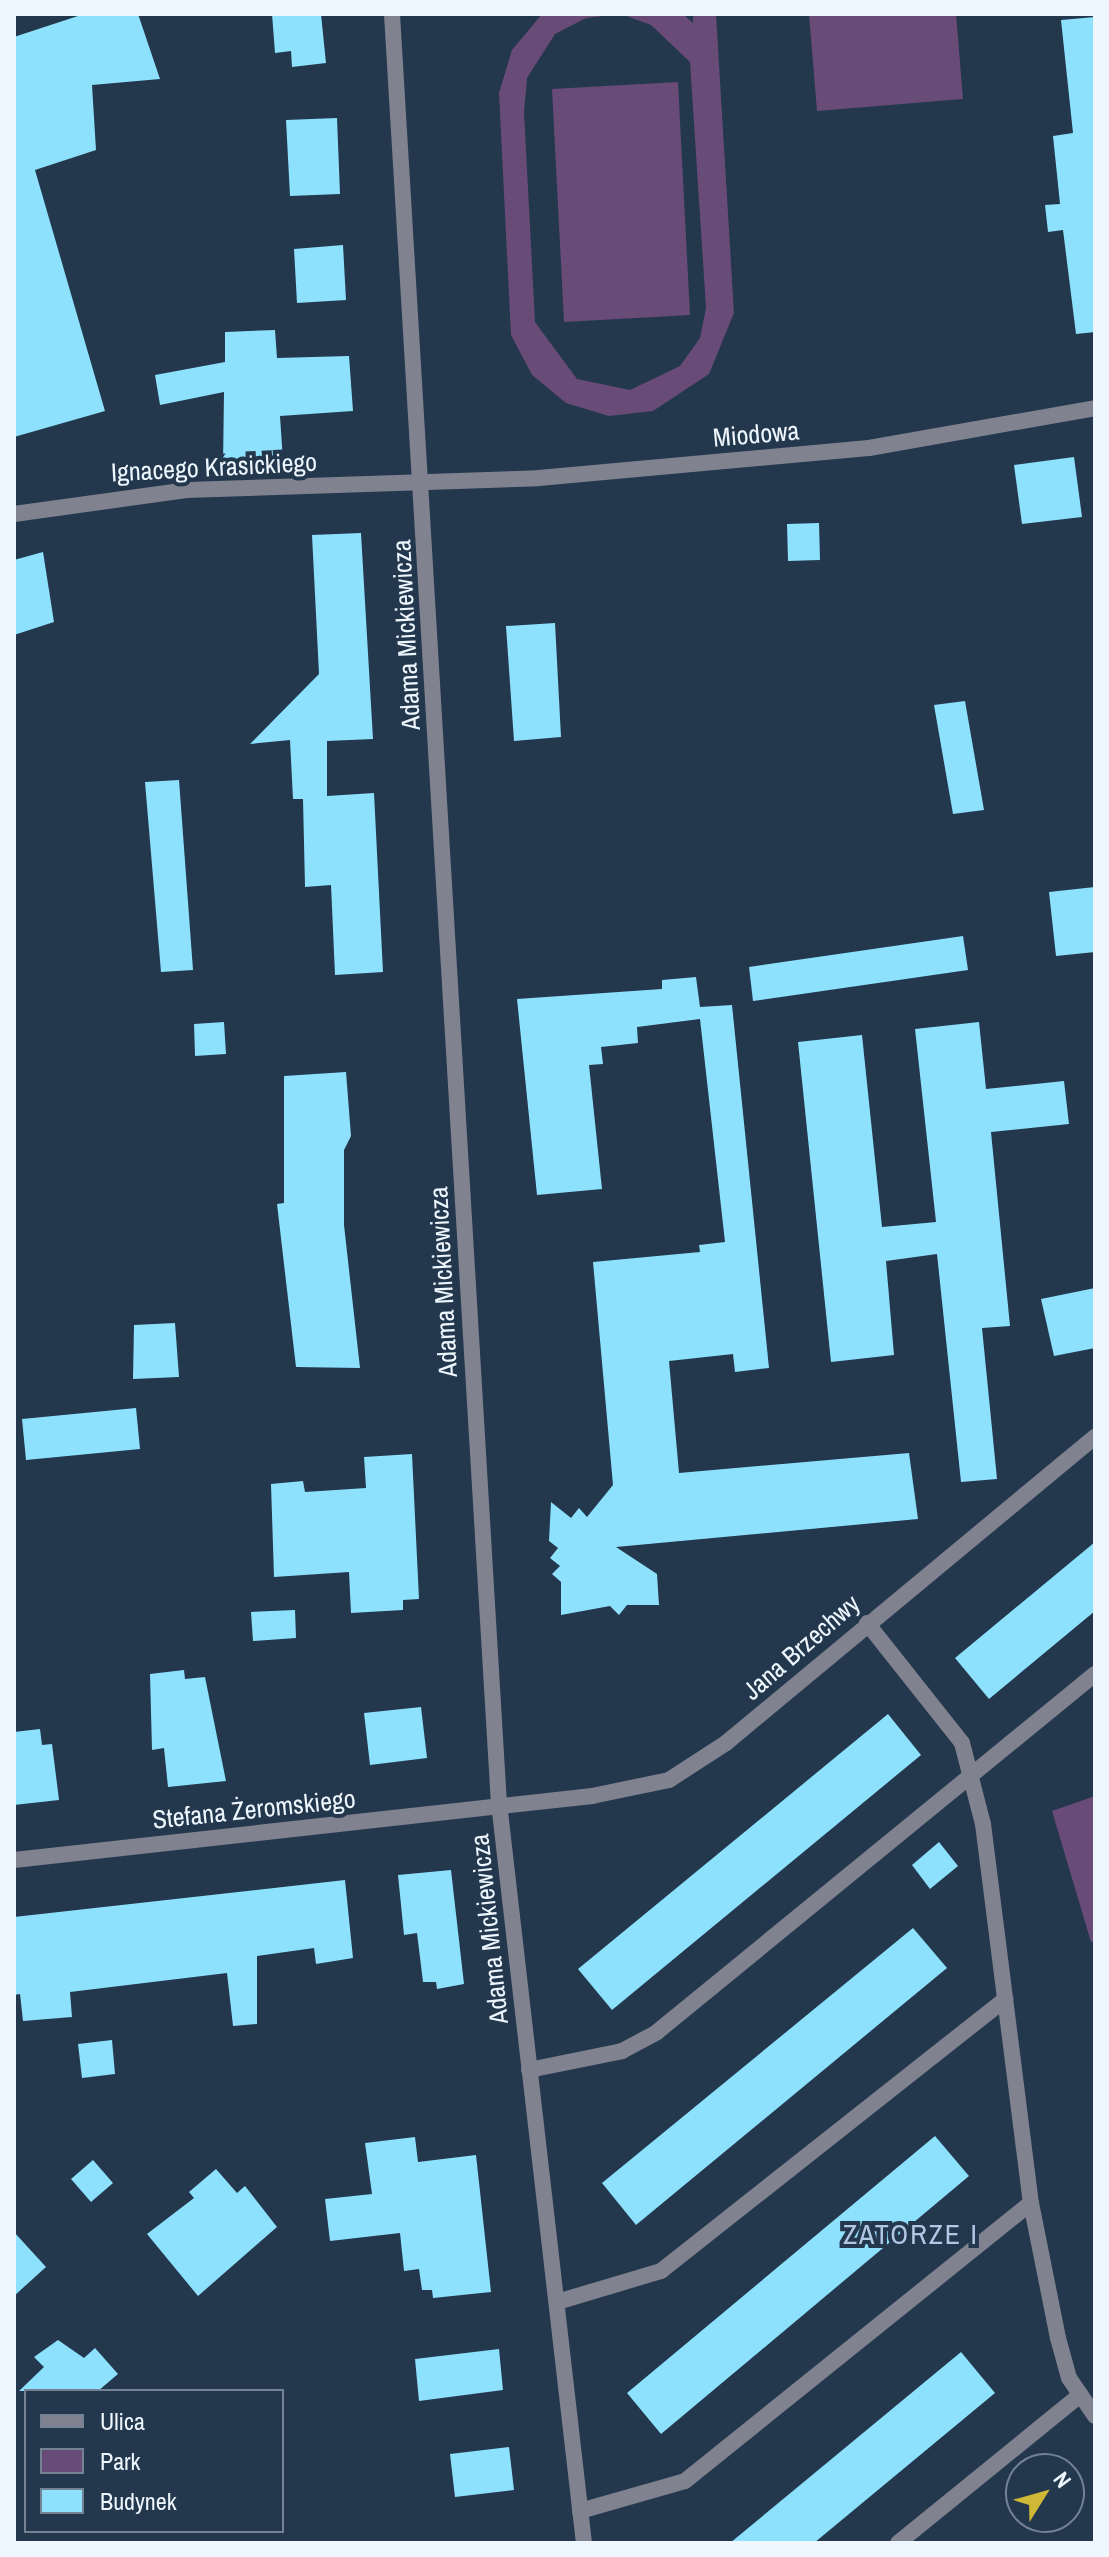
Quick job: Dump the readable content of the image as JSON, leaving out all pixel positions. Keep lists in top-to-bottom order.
{
  "streets": {
    "street": [
      "Miodowa",
      "Ignacego Krasickiego",
      "Adama Mickiewicza",
      "Jana Brzechwy",
      "Stefana Żeromskiego"
    ]
  },
  "crossings": [
    ["Miodowa", "Ignacego Krasickiego"],
    ["Miodowa", "Adama Mickiewicza"],
    ["Ignacego Krasickiego", "Adama Mickiewicza"],
    ["Adama Mickiewicza", "Jana Brzechwy"],
    ["Adama Mickiewicza", "Stefana Żeromskiego"],
    ["Jana Brzechwy", "Stefana Żeromskiego"]
  ],
  "districts": ["ZATORZE I"],
  "legend": ["Ulica", "Park", "Budynek"],
  "north": "top right"
}
